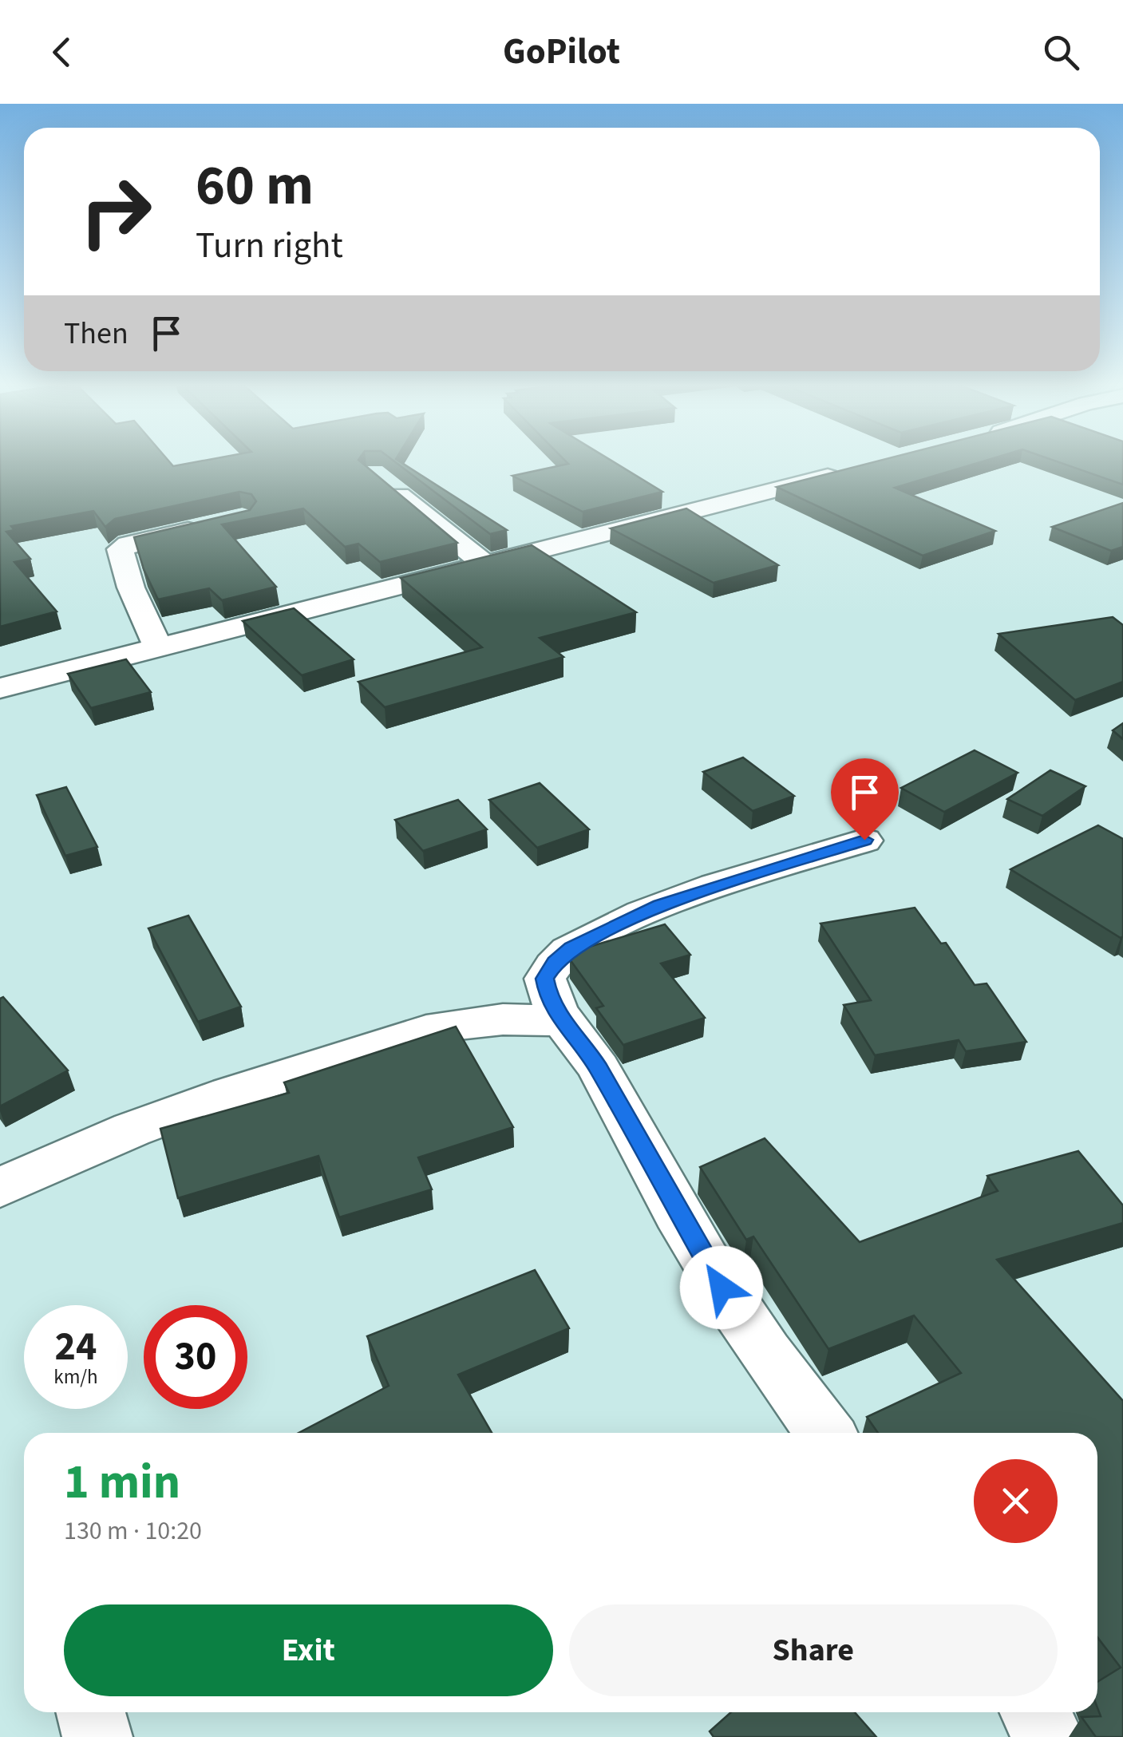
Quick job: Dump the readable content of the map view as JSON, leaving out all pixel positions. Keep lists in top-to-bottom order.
{
  "page": {
    "header": "GoPilot",
    "turn": ["60 m", "Turn right"],
    "then": "Then",
    "speed": "24 km/h",
    "limit": "30",
    "heading": ["1 min", "130 m · 10:20"],
    "buttons": ["Exit", "Share"]
  }
}
